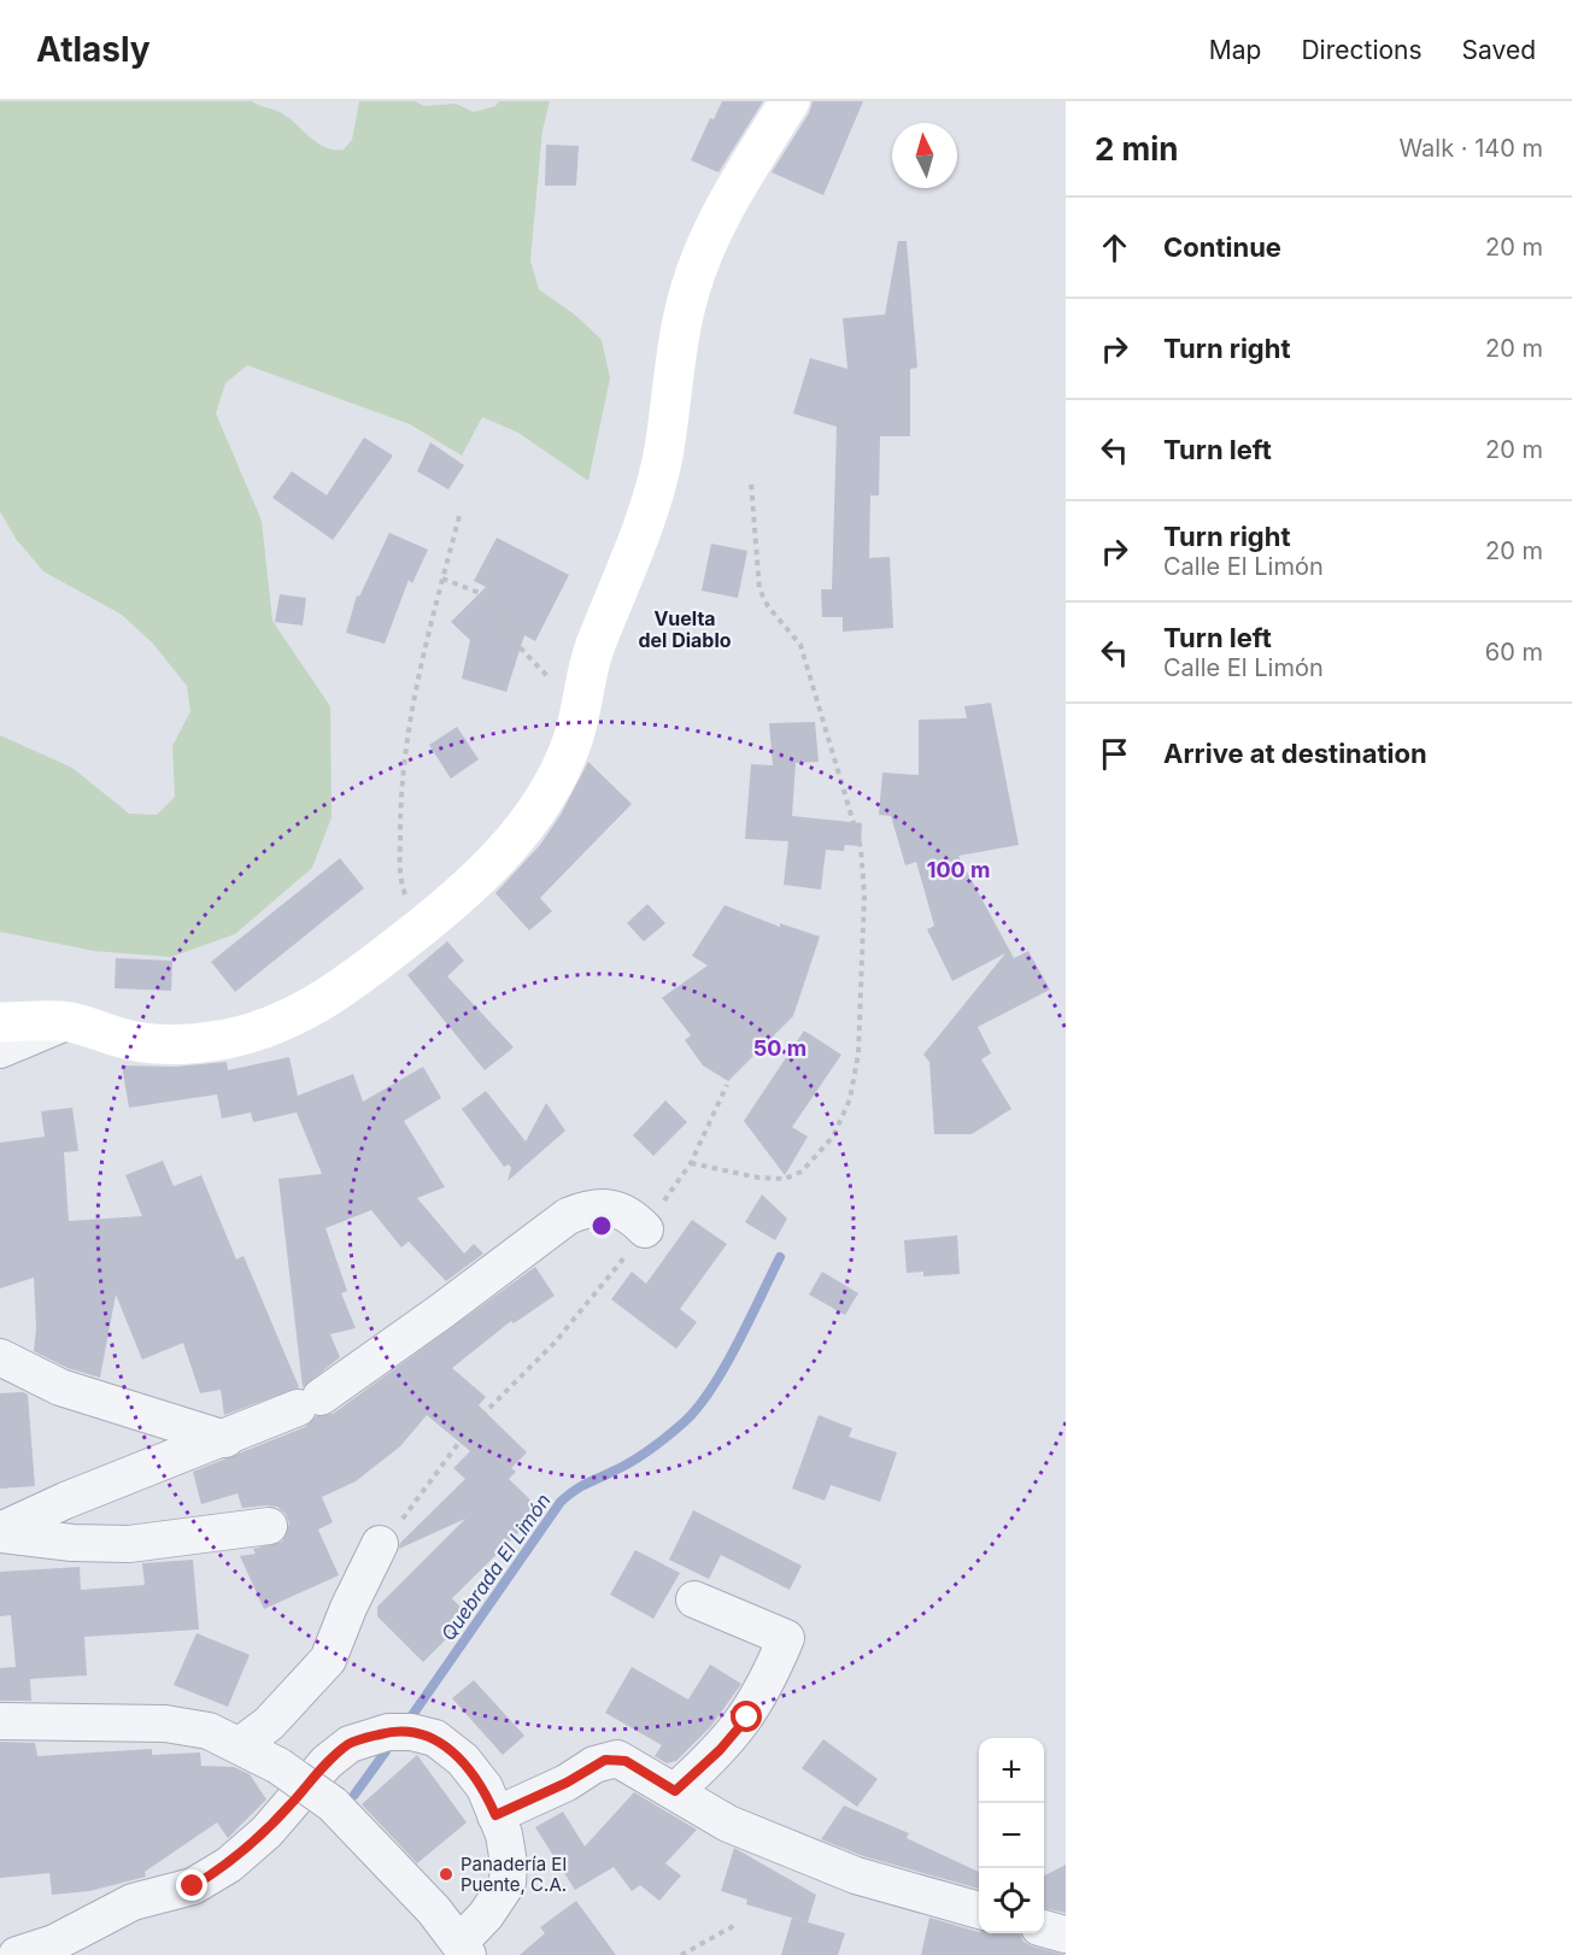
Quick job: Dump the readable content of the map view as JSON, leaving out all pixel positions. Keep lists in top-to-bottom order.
{
  "districts": ["Vuelta del Diablo"],
  "water": ["Quebrada El Limón"],
  "places": ["Panadería El Puente, C.A."],
  "north": "top",
  "page": {
    "header": "Atlasly",
    "nav": ["Map", "Directions", "Saved"],
    "heading": ["2 min", "Walk · 140 m"],
    "list": [
      ["Continue", "20 m"],
      ["Turn right", "20 m"],
      ["Turn left", "20 m"],
      ["Turn right", "Calle El Limón", "20 m"],
      ["Turn left", "Calle El Limón", "60 m"],
      "Arrive at destination"
    ],
    "map_buttons": ["+", "−"]
  },
  "rings": ["100 m", "50 m"]
}
